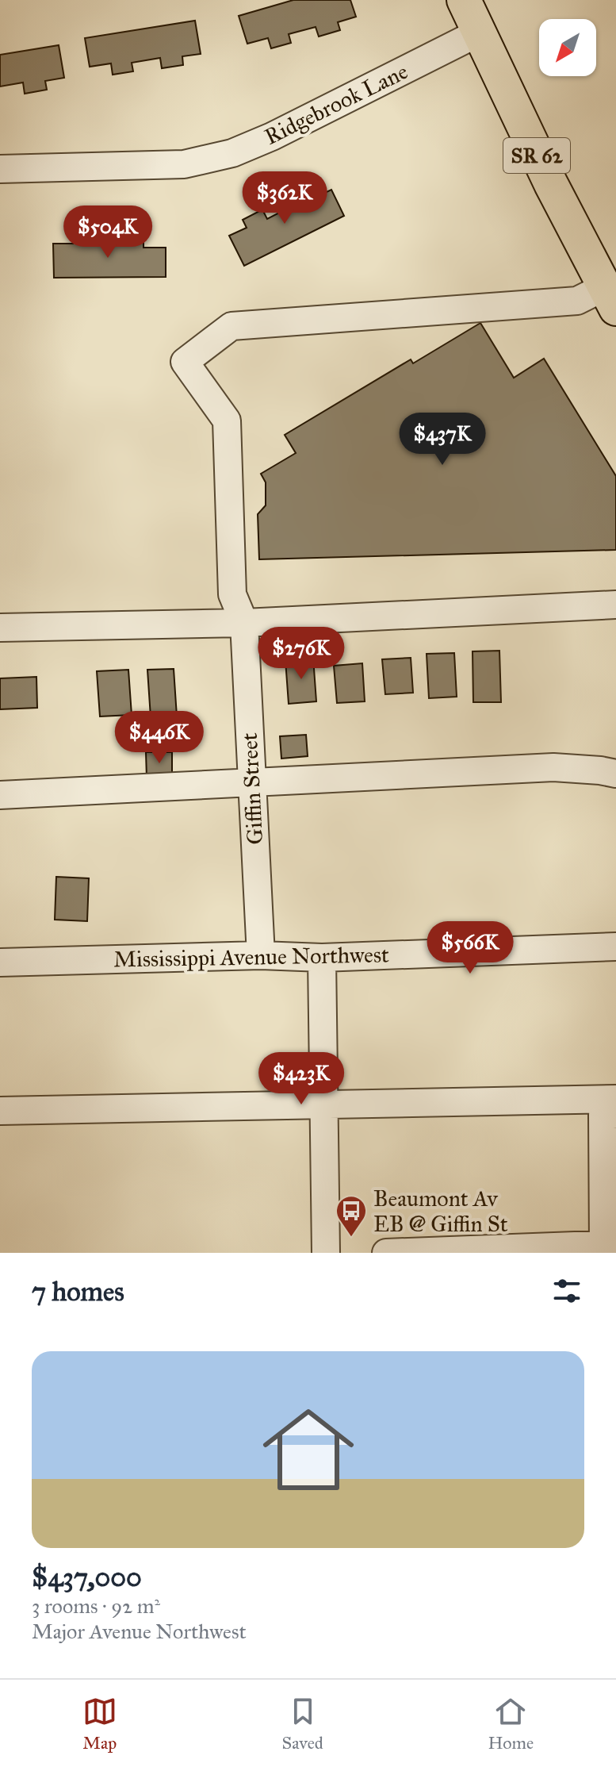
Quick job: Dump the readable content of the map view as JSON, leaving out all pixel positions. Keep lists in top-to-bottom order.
{
  "streets": {
    "main road": ["SR 62"],
    "street": ["Ridgebrook Lane", "Giffin Street", "Mississippi Avenue Northwest"]
  },
  "crossings": [
    ["Ridgebrook Lane", "SR 62"],
    ["SR 62", "Giffin Street"],
    ["Giffin Street", "Mississippi Avenue Northwest"]
  ],
  "places": {
    "bus stop": ["Beaumont Av EB @ Giffin St"]
  },
  "north": "bottom left",
  "page": {
    "price": [
      "$362K",
      "$504K",
      "$437K",
      "$276K",
      "$446K",
      "$566K",
      "$423K"
    ],
    "heading": "7 homes",
    "list": [
      {
        "name": "$437,000",
        "note": "3 rooms · 92 m² · Major Avenue Northwest"
      }
    ],
    "tabs": ["Map", "Saved", "Home"]
  }
}
